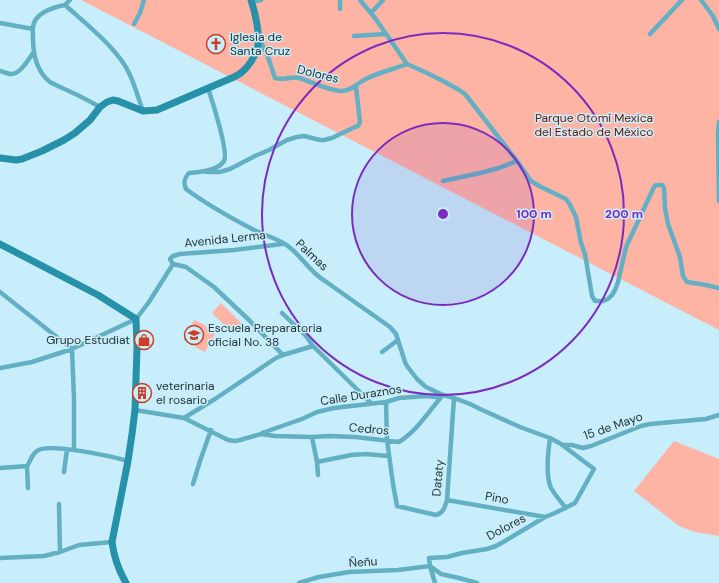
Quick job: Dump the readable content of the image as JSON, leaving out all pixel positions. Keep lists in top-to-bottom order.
{
  "streets": {
    "street": [
      "Dolores",
      "Avenida Lerma",
      "Palmas",
      "Calle Duraznos",
      "15 de Mayo",
      "Cedros",
      "Dataty",
      "Pino",
      "Ñeñu"
    ]
  },
  "crossings": [
    ["Dolores", "Palmas"],
    ["Dolores", "15 de Mayo"],
    ["Dolores", "Pino"],
    ["Dolores", "Ñeñu"],
    ["Avenida Lerma", "Palmas"],
    ["Palmas", "Calle Duraznos"],
    ["Palmas", "Cedros"],
    ["Calle Duraznos", "Cedros"],
    ["Dataty", "Pino"]
  ],
  "parks": ["Parque Otomí Mexica del Estado de México"],
  "places": {
    "church": ["Iglesia de Santa Cruz"],
    "school or university": ["Escuela Preparatoria oficial No. 38"],
    "shop": ["Grupo Estudiat"],
    "building": ["veterinaria el rosario"]
  },
  "rings": ["100 m", "200 m"]
}
